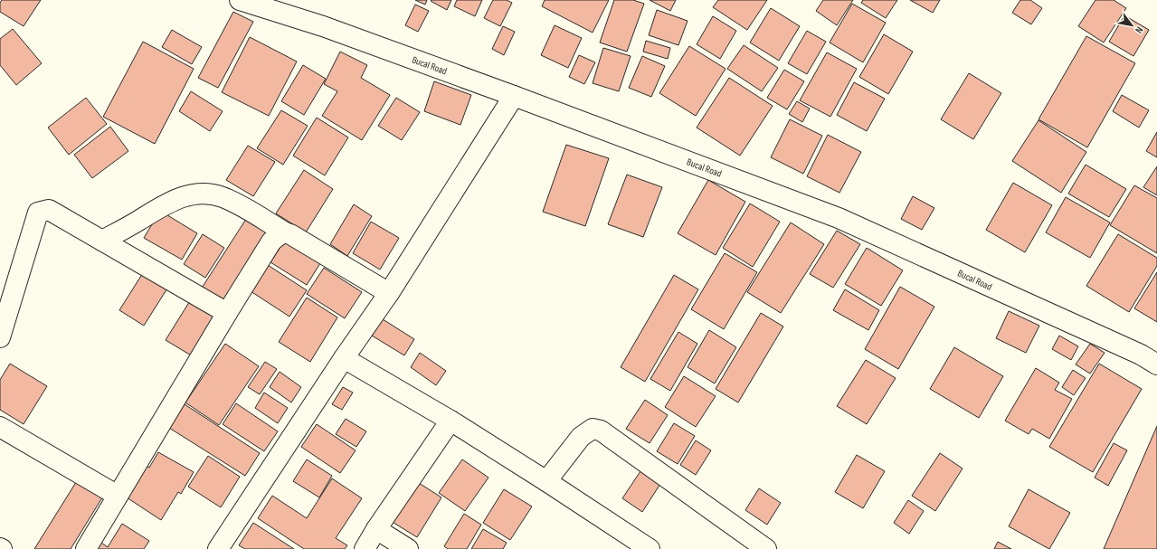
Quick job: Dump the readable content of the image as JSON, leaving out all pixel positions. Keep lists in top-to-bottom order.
{
  "streets": {
    "street": ["Bucal Road"]
  },
  "north": "bottom right"
}
